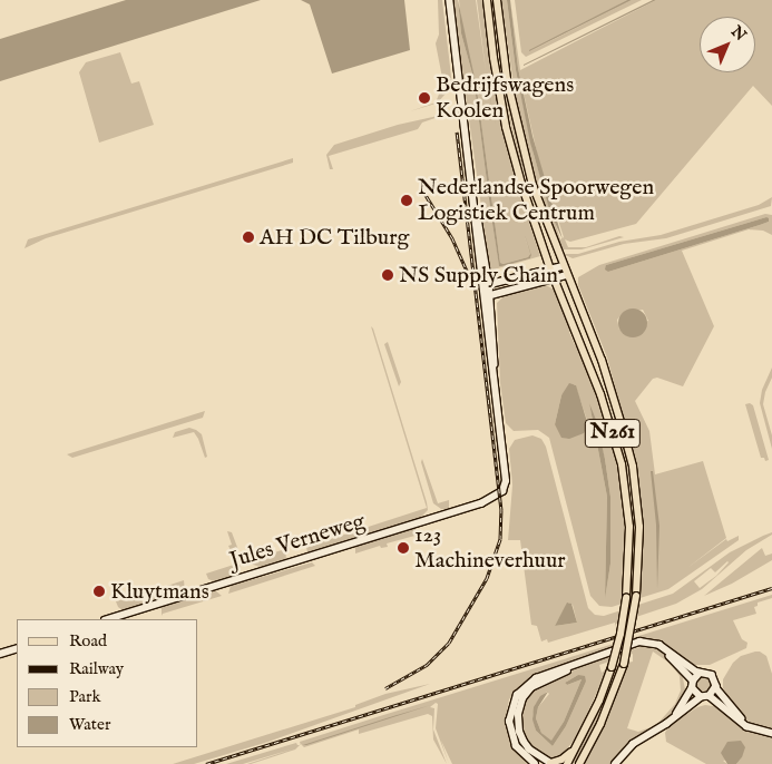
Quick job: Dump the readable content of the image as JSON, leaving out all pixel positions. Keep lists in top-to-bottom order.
{
  "streets": {
    "main road": ["N261"],
    "street": ["Jules Verneweg"]
  },
  "places": [
    "Bedrijfswagens Koolen",
    "Nederlandse Spoorwegen Logistiek Centrum",
    "AH DC Tilburg",
    "NS Supply Chain",
    "123 Machineverhuur",
    "Kluytmans"
  ],
  "legend": [
    "Road",
    "Railway",
    "Park",
    "Water"
  ],
  "north": "top right"
}
